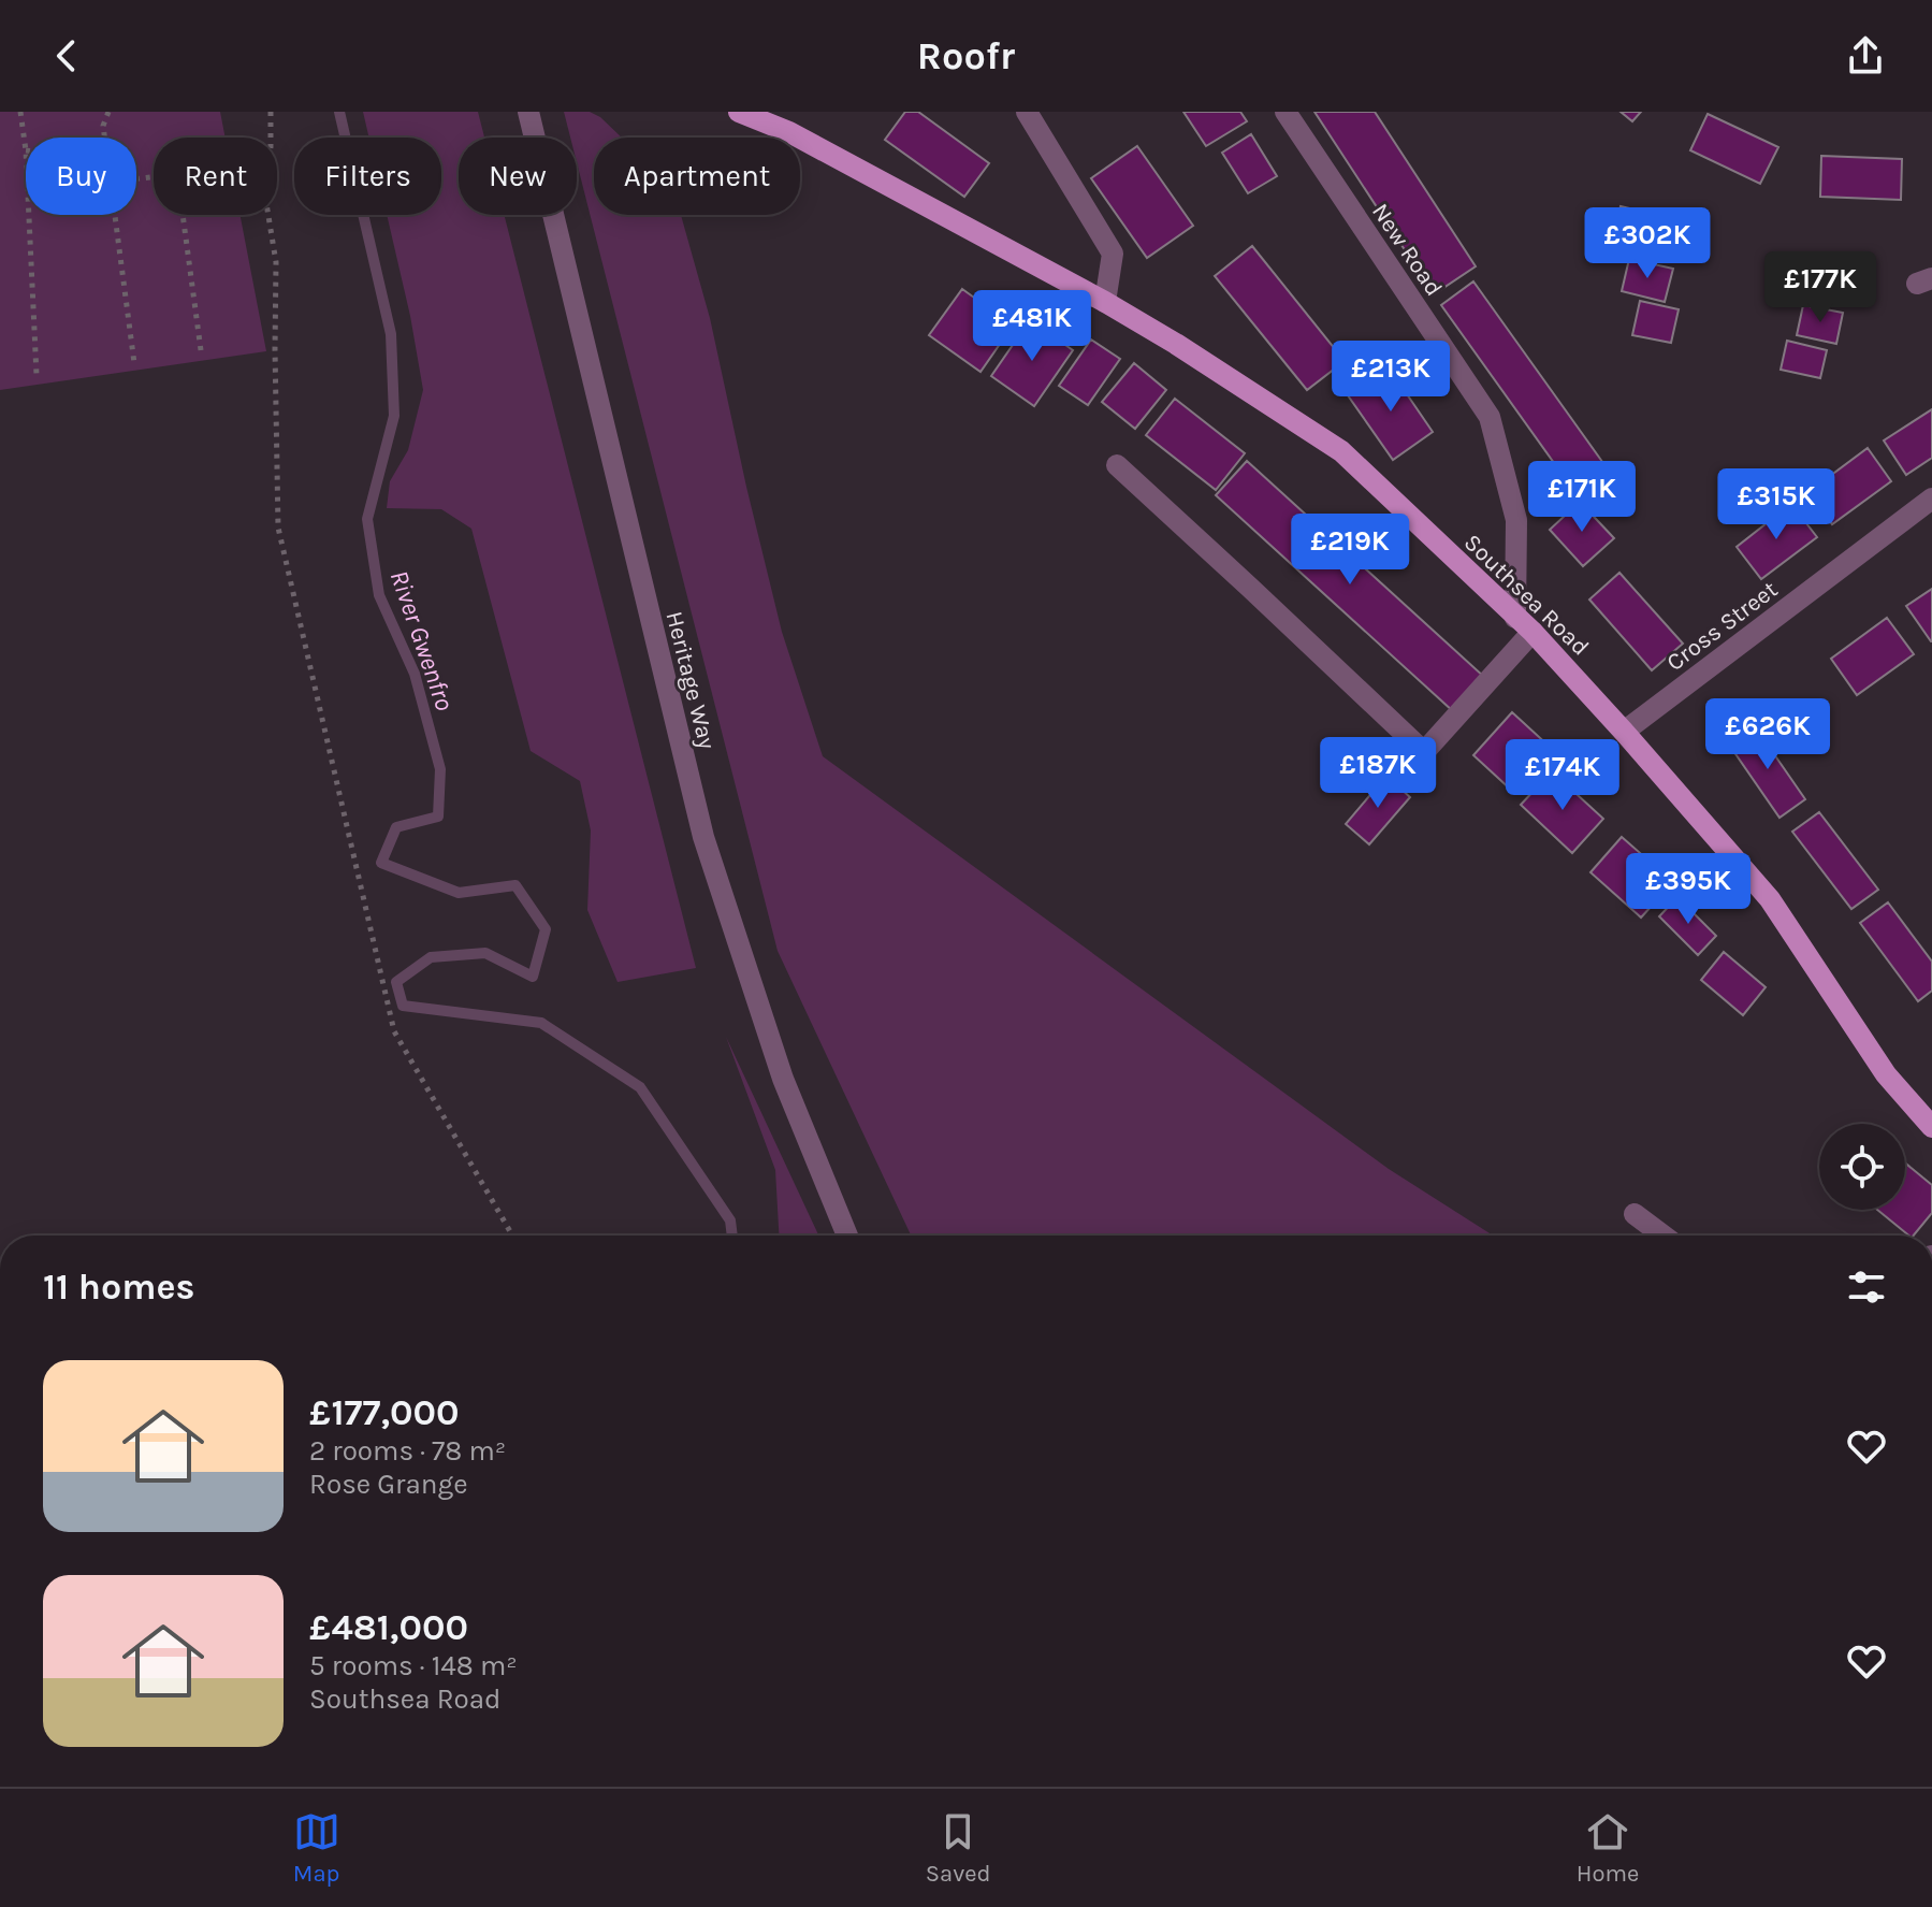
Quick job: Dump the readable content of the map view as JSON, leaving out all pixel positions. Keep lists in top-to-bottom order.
{
  "streets": {
    "main road": ["Southsea Road"],
    "street": ["New Road", "Cross Street", "Heritage Way"]
  },
  "crossings": [
    ["New Road", "Southsea Road"],
    ["Southsea Road", "Cross Street"]
  ],
  "water": ["River Gwenfro"],
  "page": {
    "header": "Roofr",
    "chip": [
      "Buy",
      "Rent",
      "Filters",
      "New",
      "Apartment"
    ],
    "price": [
      "£302K",
      "£177K",
      "£481K",
      "£213K",
      "£171K",
      "£315K",
      "£219K",
      "£626K",
      "£187K",
      "£174K",
      "£395K"
    ],
    "heading": "11 homes",
    "list": [
      {
        "name": "£177,000",
        "note": "2 rooms · 78 m² · Rose Grange"
      },
      {
        "name": "£481,000",
        "note": "5 rooms · 148 m² · Southsea Road"
      }
    ],
    "tabs": ["Map", "Saved", "Home"]
  }
}
